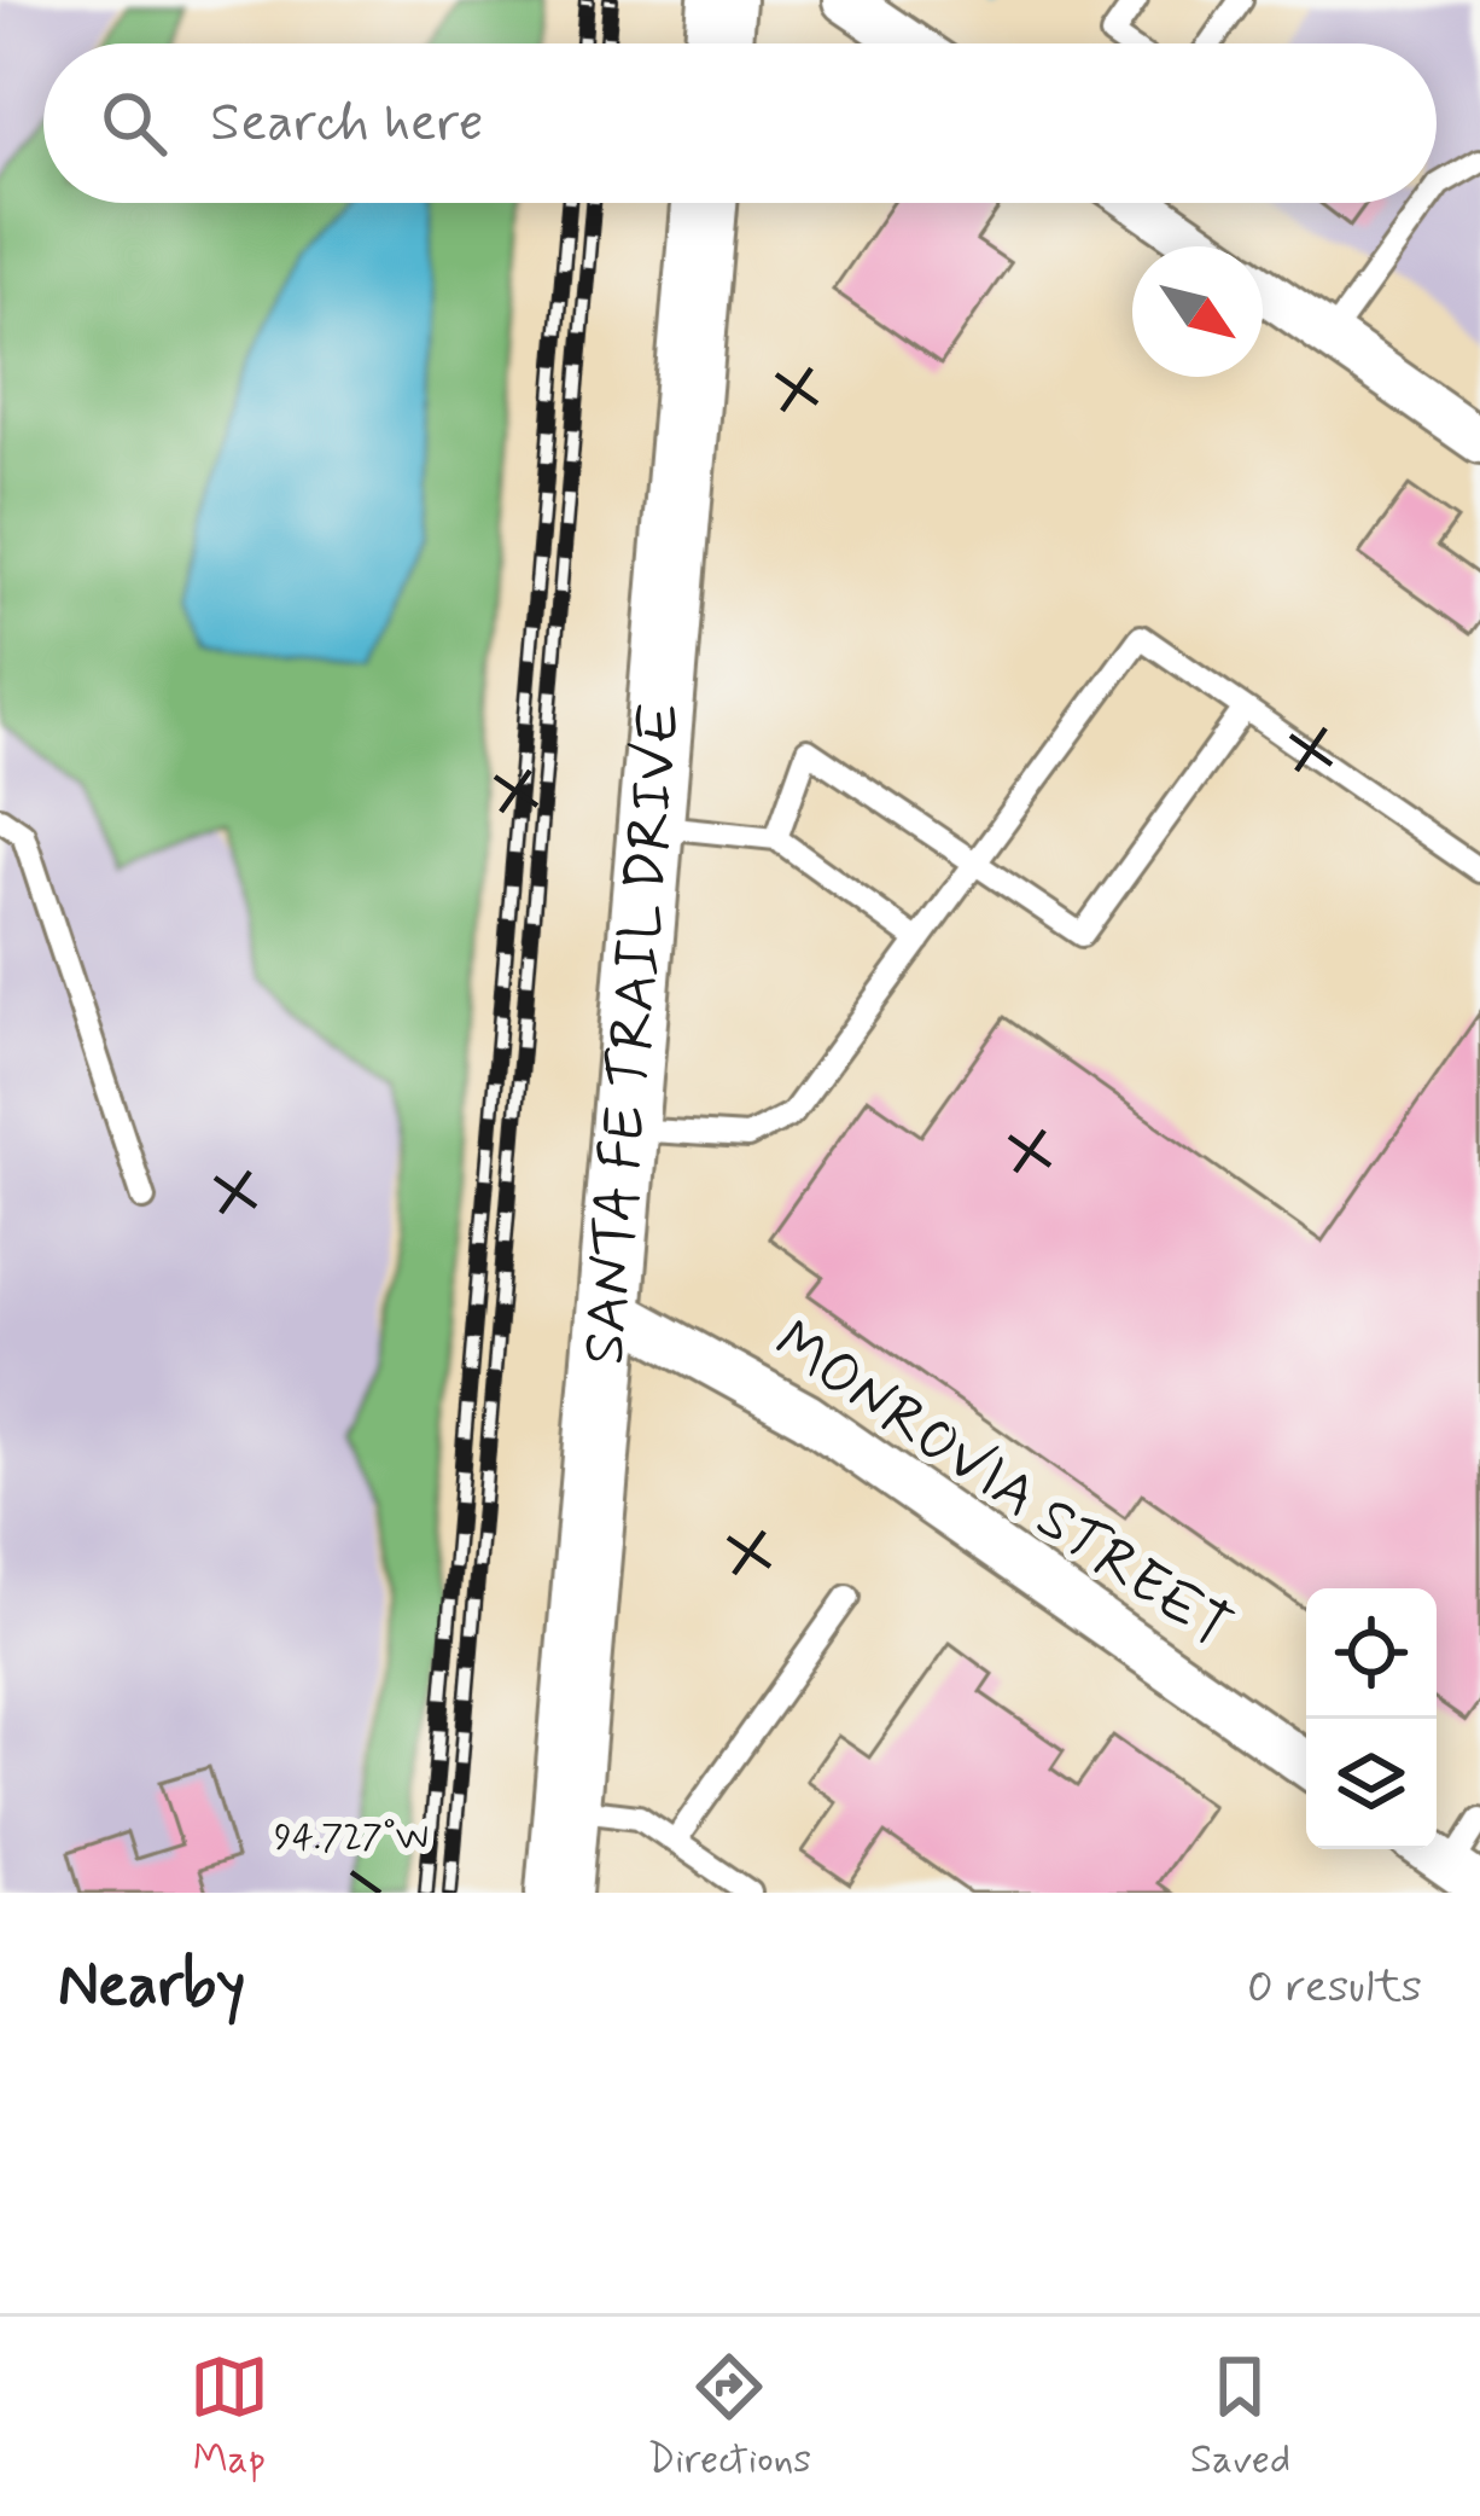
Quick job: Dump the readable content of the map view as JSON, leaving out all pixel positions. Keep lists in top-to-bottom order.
{
  "streets": {
    "main road": ["SANTA FE TRAIL DRIVE"],
    "street": ["MONROVIA STREET"]
  },
  "crossings": [
    ["SANTA FE TRAIL DRIVE", "MONROVIA STREET"]
  ],
  "north": "bottom right",
  "page": {
    "search": "Search here",
    "heading": ["Nearby", "0 results"],
    "nav": ["Map", "Directions", "Saved"]
  },
  "coordinates": ["94.727°W"]
}
